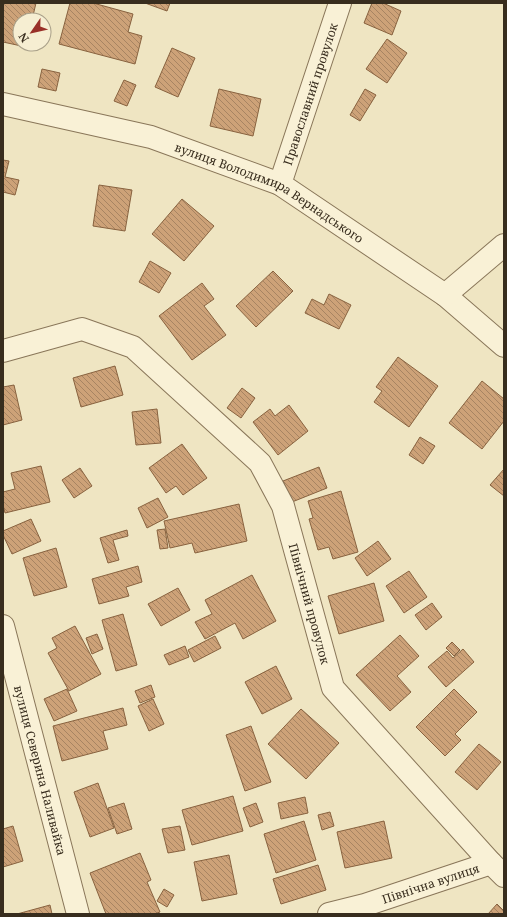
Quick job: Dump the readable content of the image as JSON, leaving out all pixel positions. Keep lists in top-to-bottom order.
{
  "streets": {
    "street": [
      "Православний провулок",
      "вулиця Володимира Вернадського",
      "Північний провулок",
      "вулиця Северина Наливайка",
      "Північна вулиця"
    ]
  },
  "crossings": [
    ["Православний провулок", "вулиця Володимира Вернадського"],
    ["Північний провулок", "Північна вулиця"]
  ],
  "north": "bottom left"
}
